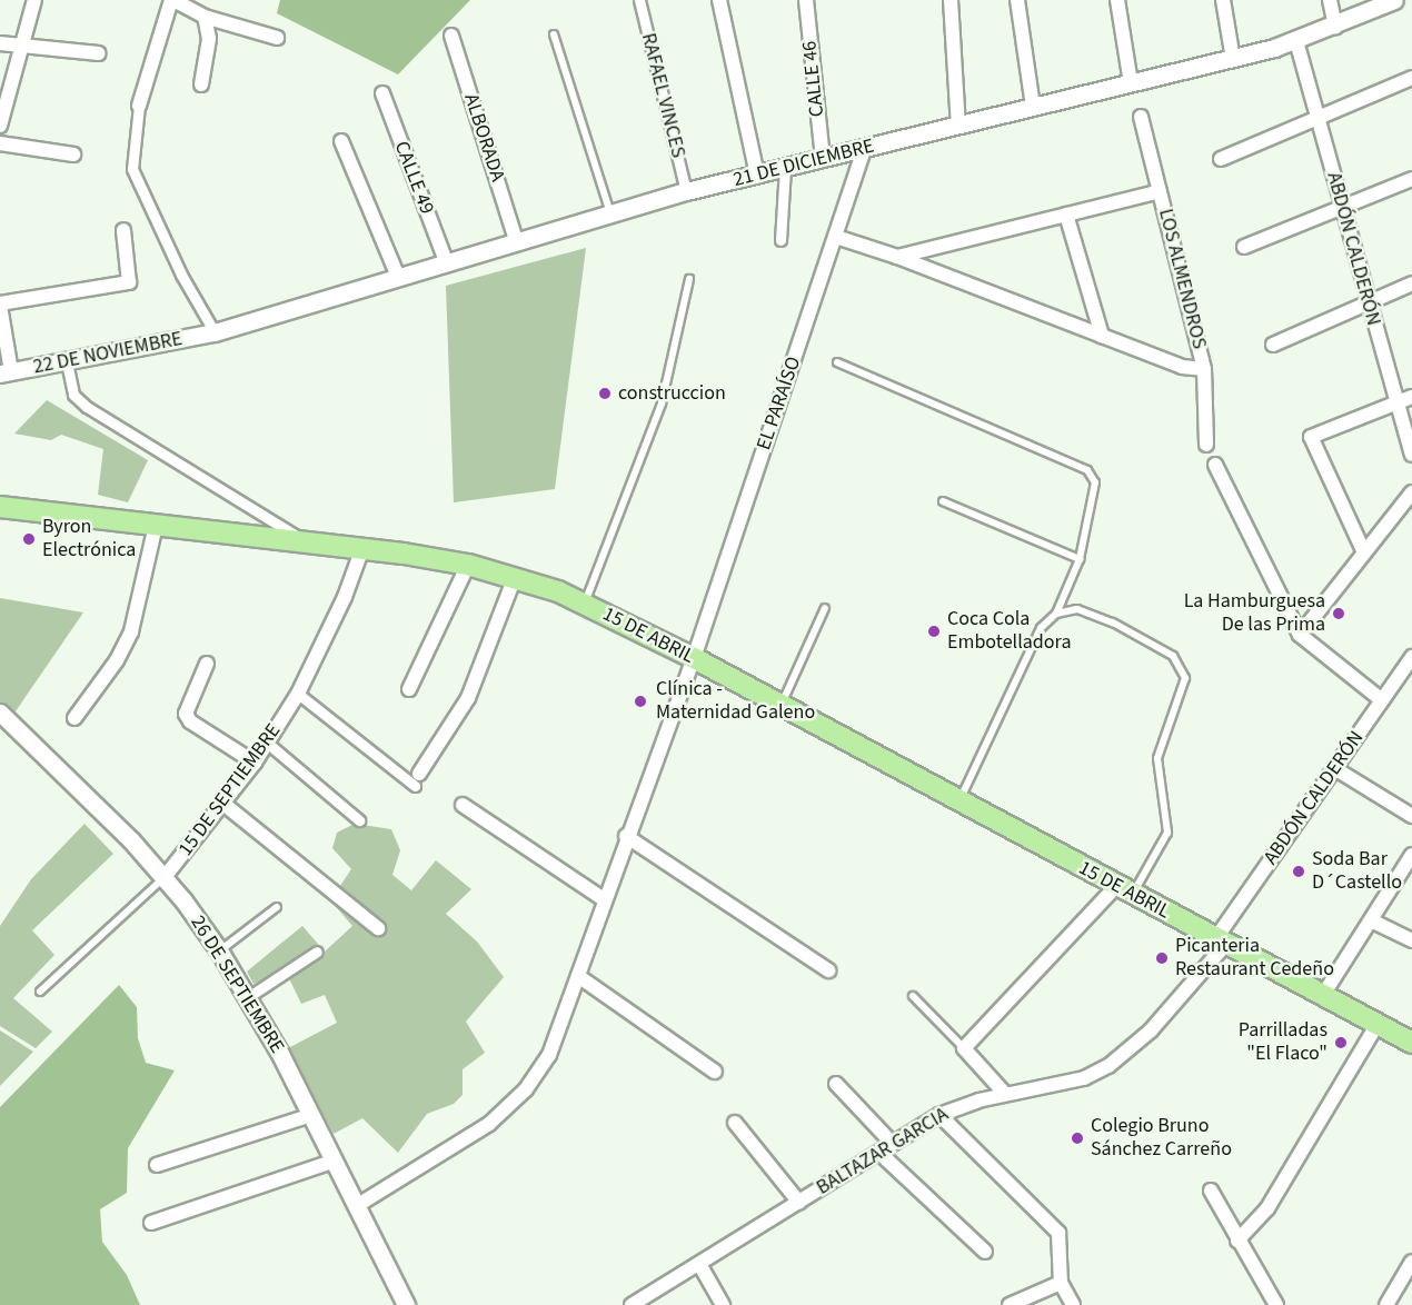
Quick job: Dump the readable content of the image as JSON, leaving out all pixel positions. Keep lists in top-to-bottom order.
{
  "streets": {
    "main road": ["15 DE ABRIL"],
    "street": [
      "CALLE 46",
      "RAFAEL VINCES",
      "ALBORADA",
      "21 DE DICIEMBRE",
      "CALLE 49",
      "ABDÓN CALDERÓN",
      "LOS ALMENDROS",
      "22 DE NOVIEMBRE",
      "EL PARAÍSO",
      "15 DE SEPTIEMBRE",
      "26 DE SEPTIEMBRE",
      "BALTAZAR GARCIA"
    ]
  },
  "crossings": [
    ["CALLE 46", "21 DE DICIEMBRE"],
    ["RAFAEL VINCES", "21 DE DICIEMBRE"],
    ["ALBORADA", "21 DE DICIEMBRE"],
    ["21 DE DICIEMBRE", "CALLE 49"],
    ["21 DE DICIEMBRE", "ABDÓN CALDERÓN"],
    ["21 DE DICIEMBRE", "22 DE NOVIEMBRE"],
    ["21 DE DICIEMBRE", "EL PARAÍSO"],
    ["ABDÓN CALDERÓN", "15 DE ABRIL"],
    ["ABDÓN CALDERÓN", "BALTAZAR GARCIA"],
    ["EL PARAÍSO", "15 DE ABRIL"],
    ["EL PARAÍSO", "26 DE SEPTIEMBRE"],
    ["15 DE ABRIL", "15 DE SEPTIEMBRE"],
    ["15 DE ABRIL", "BALTAZAR GARCIA"],
    ["15 DE SEPTIEMBRE", "26 DE SEPTIEMBRE"]
  ],
  "places": [
    "construccion",
    "Byron Electrónica",
    "La Hamburguesa De las Prima",
    "Coca Cola Embotelladora",
    "Clínica - Maternidad Galeno",
    "Soda Bar D´Castello",
    "Picanteria Restaurant Cedeño",
    "Parrilladas \"El Flaco\"",
    "Colegio Bruno Sánchez Carreño"
  ]
}
